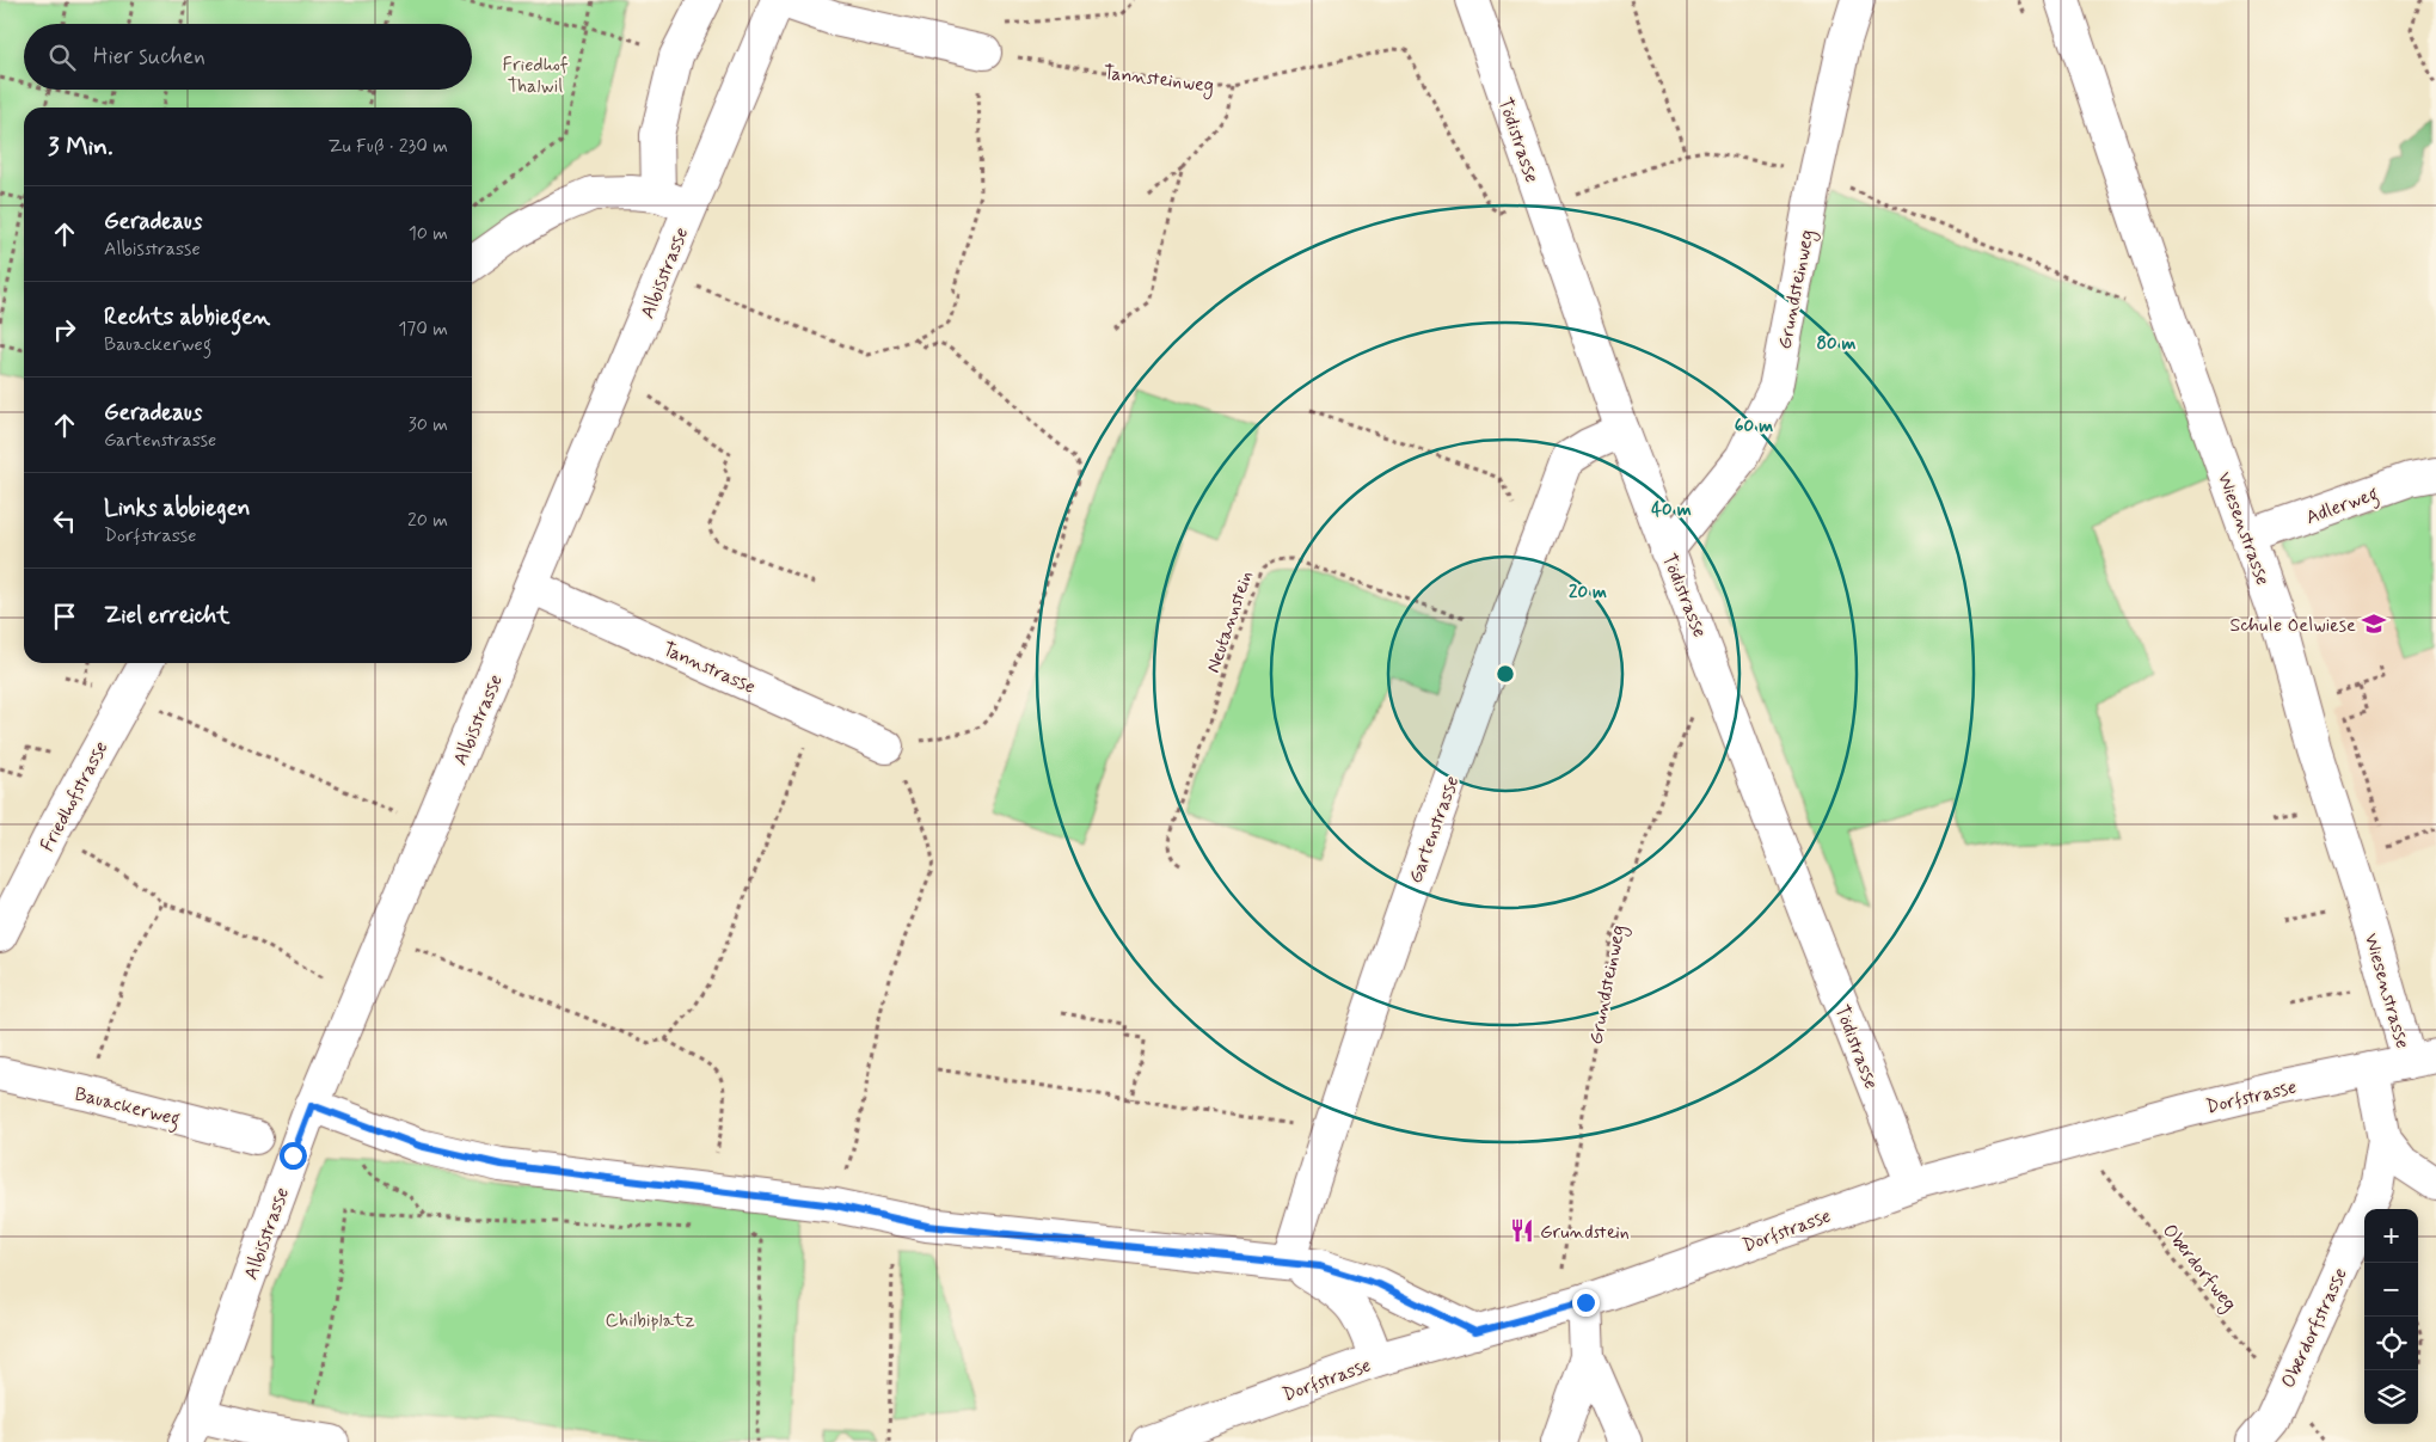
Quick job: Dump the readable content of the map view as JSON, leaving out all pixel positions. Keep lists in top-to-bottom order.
{
  "streets": {
    "street": [
      "Tödistrasse",
      "Albisstrasse",
      "Grundsteinweg",
      "Adlerweg",
      "Wiesenstrasse",
      "Tannstrasse",
      "Friedhofstrasse",
      "Gartenstrasse",
      "Dorfstrasse",
      "Bauackerweg",
      "Oberdorfstrasse"
    ],
    "path": ["Tannsteinweg", "Neutannstein", "Oberdorfweg"]
  },
  "crossings": [
    ["Tödistrasse", "Grundsteinweg"],
    ["Tödistrasse", "Gartenstrasse"],
    ["Tödistrasse", "Dorfstrasse"],
    ["Albisstrasse", "Tannstrasse"],
    ["Adlerweg", "Wiesenstrasse"],
    ["Wiesenstrasse", "Dorfstrasse"],
    ["Oberdorfweg", "Oberdorfstrasse"]
  ],
  "parks": ["Friedhof Thalwil", "Chilbiplatz"],
  "places": {
    "school or university": ["Schule Oelwiese"],
    "restaurant": ["Grundstein"]
  },
  "page": {
    "search": "Hier suchen",
    "heading": ["3 Min.", "Zu Fuß · 230 m"],
    "list": [
      ["Geradeaus", "Albisstrasse", "10 m"],
      ["Rechts abbiegen", "Bauackerweg", "170 m"],
      ["Geradeaus", "Gartenstrasse", "30 m"],
      ["Links abbiegen", "Dorfstrasse", "20 m"],
      "Ziel erreicht"
    ],
    "map_buttons": ["+", "−"]
  },
  "rings": [
    "80 m",
    "60 m",
    "40 m",
    "20 m"
  ]
}
